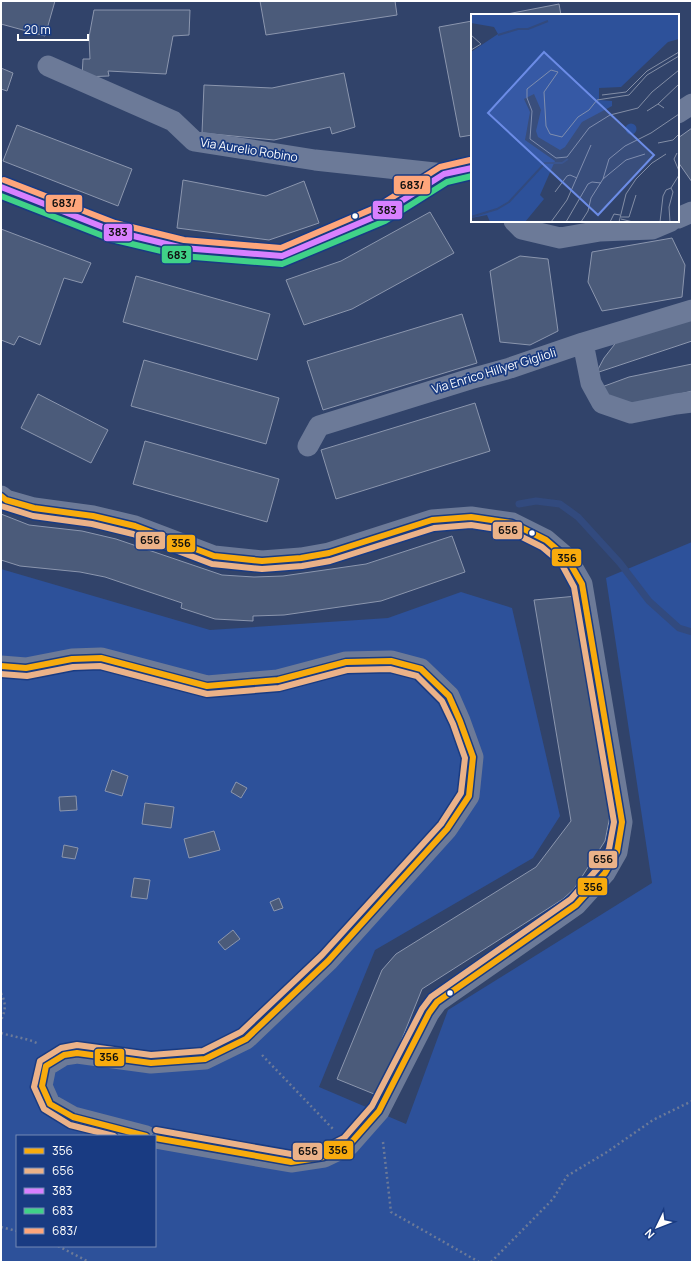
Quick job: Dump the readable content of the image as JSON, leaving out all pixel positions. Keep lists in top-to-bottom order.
{
  "streets": {
    "street": ["Via Aurelio Robino", "Via Enrico Hillyer Giglioli"]
  },
  "lines": [
    "transit line 683/",
    "transit line 383",
    "transit line 683",
    "transit line 356",
    "transit line 656"
  ],
  "legend": [
    "356",
    "656",
    "383",
    "683",
    "683/"
  ],
  "scale_bar": "20 m",
  "north": "bottom left"
}
